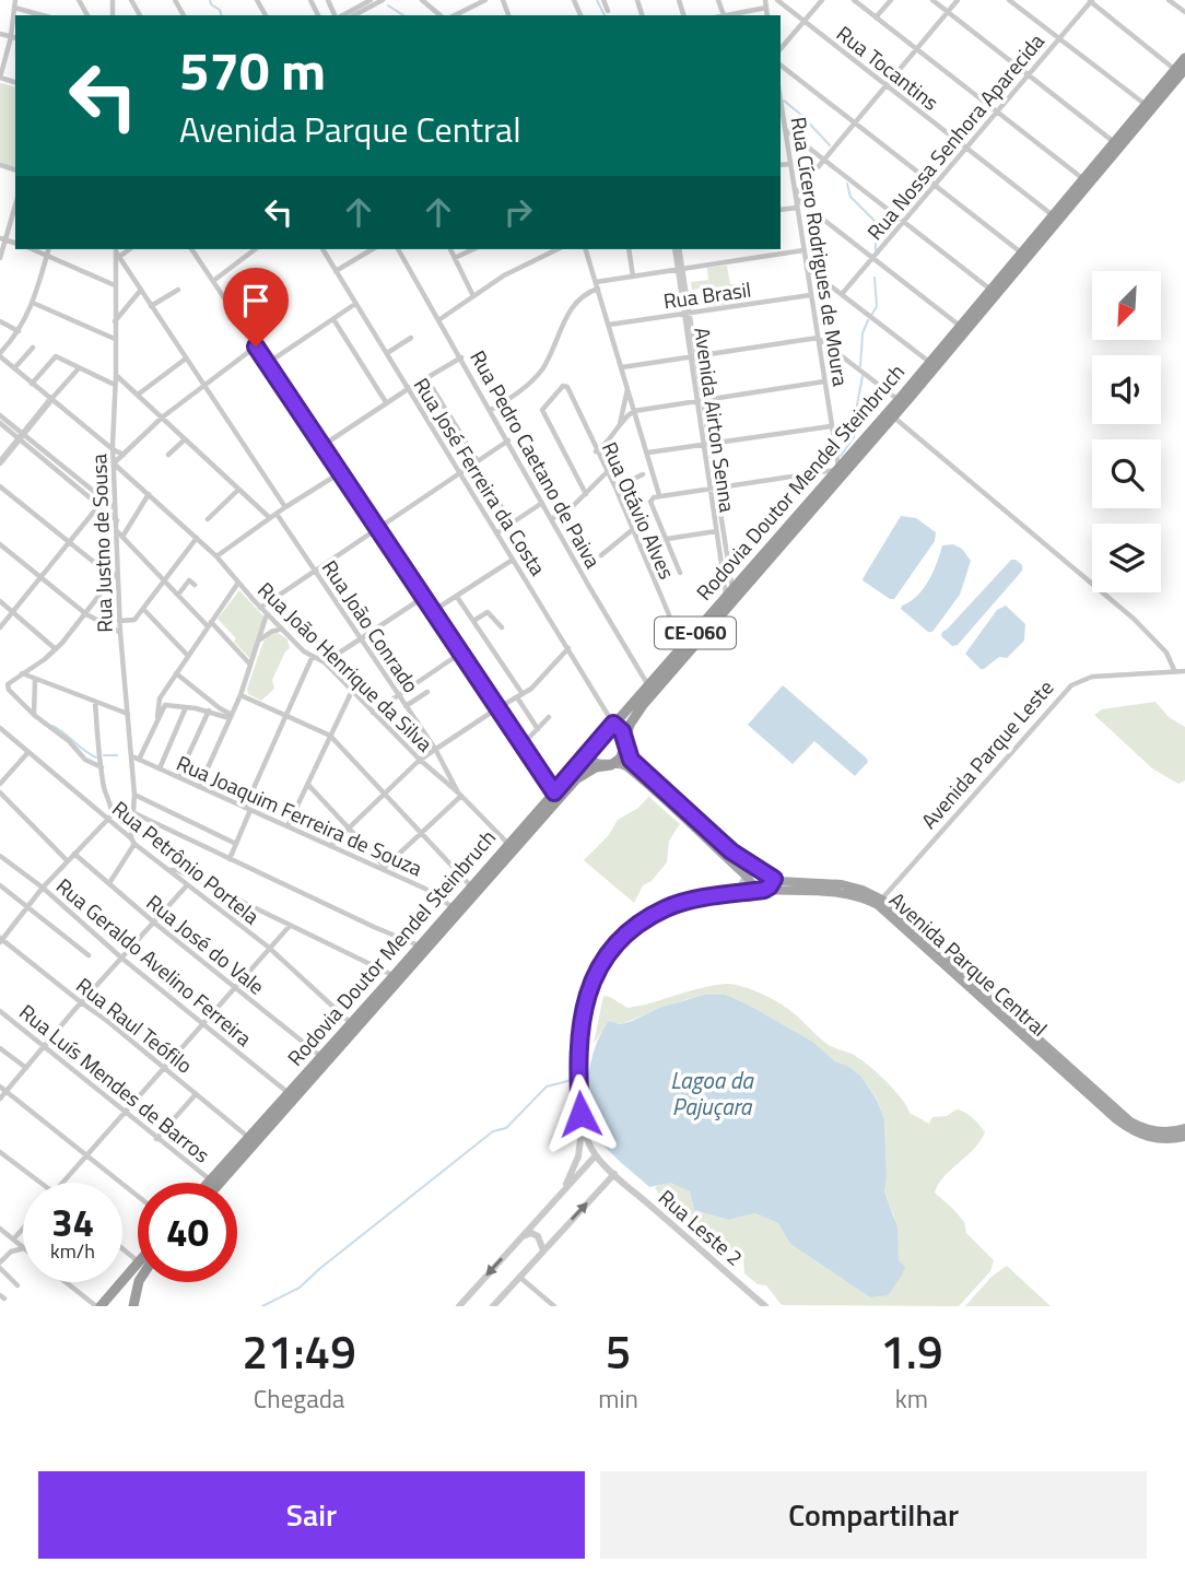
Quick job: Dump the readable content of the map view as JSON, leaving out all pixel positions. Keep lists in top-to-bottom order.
{
  "streets": {
    "highway": ["Rodovia Doutor Mendel Steinbruch", "CE-060"],
    "main road": ["Avenida Parque Central"],
    "street": [
      "Rua Tocantins",
      "Rua Nossa Senhora Aparecida",
      "Rua Cícero Rodrigues de Moura",
      "Rua Brasil",
      "Avenida Airton Senna",
      "Rua Pedro Caetano de Paiva",
      "Rua José Ferreira da Costa",
      "Rua Otávio Alves",
      "Rua Justno de Sousa",
      "Rua João Conrado",
      "Rua João Henrique da Silva",
      "Avenida Parque Leste",
      "Rua Joaquim Ferreira de Souza",
      "Rua Petrônio Portela",
      "Rua José do Vale",
      "Rua Geraldo Avelino Ferreira",
      "Rua Raul Teófilo",
      "Rua Luís Mendes de Barros",
      "Rua Leste 2"
    ]
  },
  "crossings": [
    ["Rua Tocantins", "Rua Nossa Senhora Aparecida"],
    ["Rua Tocantins", "Rodovia Doutor Mendel Steinbruch"],
    ["Rua Cícero Rodrigues de Moura", "Rua Brasil"],
    ["Rua Cícero Rodrigues de Moura", "Rodovia Doutor Mendel Steinbruch"],
    ["Rua Brasil", "Avenida Airton Senna"],
    ["Avenida Airton Senna", "Rodovia Doutor Mendel Steinbruch"],
    ["Rua Pedro Caetano de Paiva", "Rodovia Doutor Mendel Steinbruch"],
    ["Rua José Ferreira da Costa", "Rodovia Doutor Mendel Steinbruch"],
    ["Rua José Ferreira da Costa", "Avenida Parque Central"],
    ["Rodovia Doutor Mendel Steinbruch", "Rua Otávio Alves"],
    ["Rodovia Doutor Mendel Steinbruch", "Rua João Henrique da Silva"],
    ["Rodovia Doutor Mendel Steinbruch", "Rua Joaquim Ferreira de Souza"],
    ["Rodovia Doutor Mendel Steinbruch", "Rua Petrônio Portela"],
    ["Rodovia Doutor Mendel Steinbruch", "Rua José do Vale"],
    ["Rodovia Doutor Mendel Steinbruch", "Rua Geraldo Avelino Ferreira"],
    ["Rodovia Doutor Mendel Steinbruch", "Avenida Parque Central"],
    ["Rodovia Doutor Mendel Steinbruch", "Rua Raul Teófilo"],
    ["Rodovia Doutor Mendel Steinbruch", "Rua Luís Mendes de Barros"],
    ["Rua Justno de Sousa", "Rua João Henrique da Silva"],
    ["Rua Justno de Sousa", "Rua Joaquim Ferreira de Souza"],
    ["Rua Justno de Sousa", "Rua Petrônio Portela"],
    ["Rua Justno de Sousa", "Rua José do Vale"],
    ["Rua João Conrado", "Rua João Henrique da Silva"],
    ["Avenida Parque Leste", "Avenida Parque Central"]
  ],
  "water": ["Lagoa da Pajuçara"],
  "north": "bottom left",
  "page": {
    "turn": ["570 m", "Avenida Parque Central"],
    "speed": "34 km/h",
    "limit": "40",
    "eta": [
      "21:49",
      "Chegada",
      "5",
      "min",
      "1.9",
      "km"
    ],
    "buttons": ["Sair", "Compartilhar"]
  }
}
